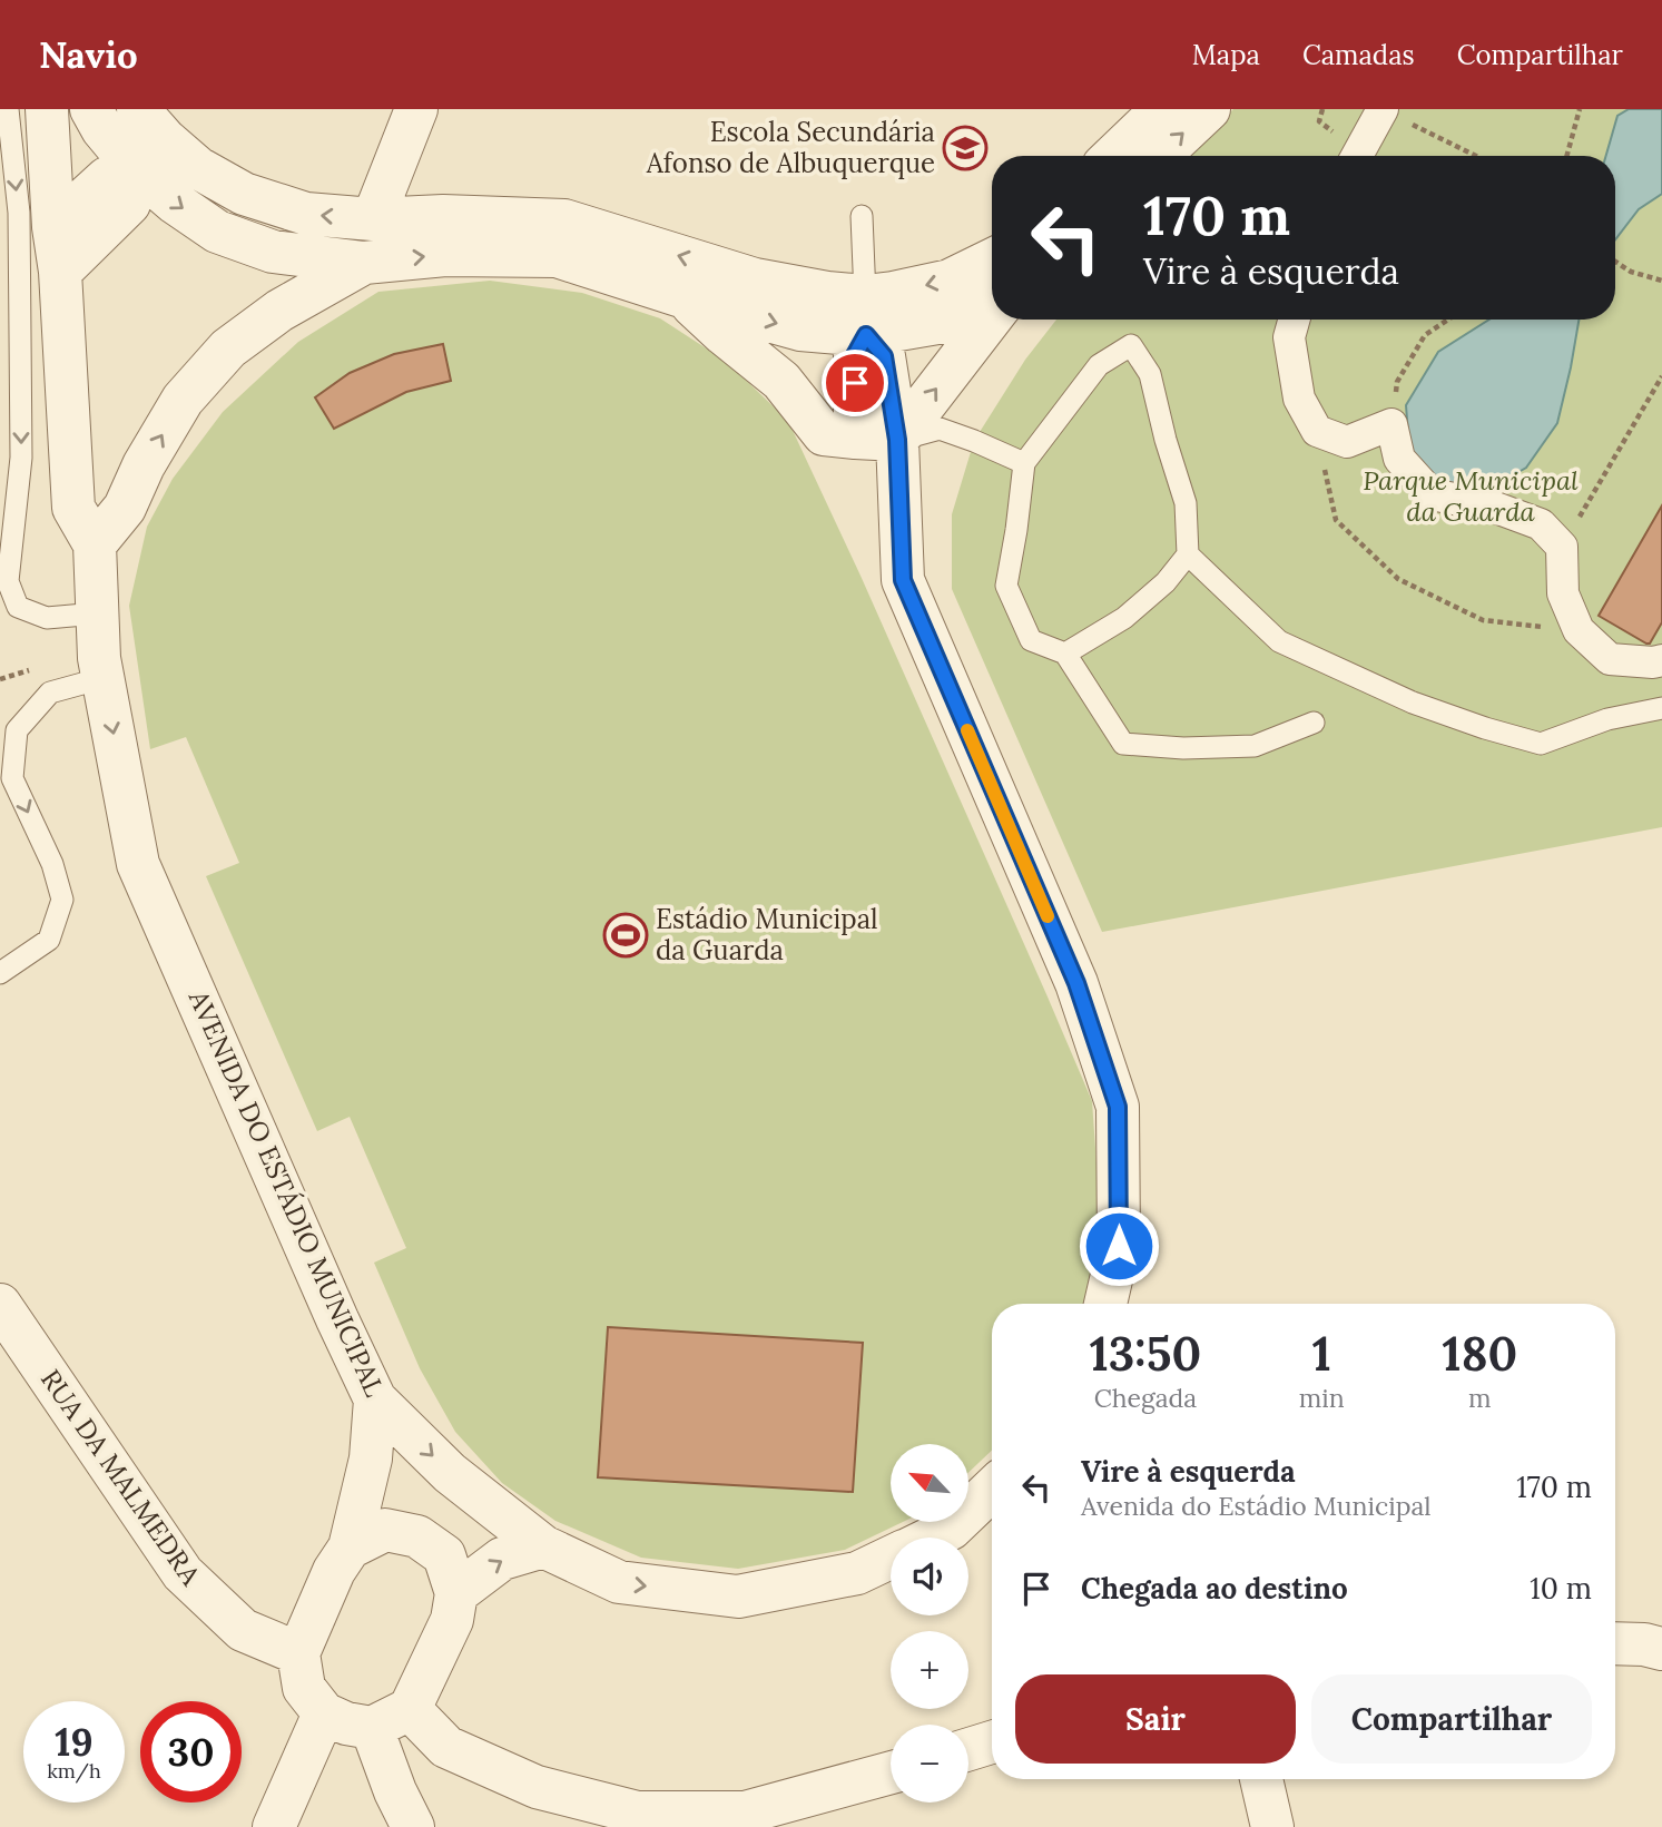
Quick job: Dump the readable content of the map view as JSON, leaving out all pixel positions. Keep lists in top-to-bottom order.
{
  "streets": {
    "street": ["AVENIDA DO ESTÁDIO MUNICIPAL", "RUA DA MALMEDRA"]
  },
  "one_way": ["AVENIDA DO ESTÁDIO MUNICIPAL"],
  "parks": ["Parque Municipal da Guarda"],
  "places": {
    "school or university": ["Escola Secundária Afonso de Albuquerque"],
    "sports": ["Estádio Municipal da Guarda"]
  },
  "north": "top left",
  "page": {
    "header": "Navio",
    "nav": ["Mapa", "Camadas", "Compartilhar"],
    "turn": ["170 m", "Vire à esquerda"],
    "eta": [
      "13:50",
      "Chegada",
      "1",
      "min",
      "180",
      "m"
    ],
    "list": [
      {
        "name": "Vire à esquerda",
        "note": "Avenida do Estádio Municipal",
        "value": "170 m"
      },
      {
        "name": "Chegada ao destino",
        "value": "10 m"
      }
    ],
    "map_buttons": ["+", "−"],
    "buttons": ["Sair", "Compartilhar"],
    "speed": "19 km/h",
    "limit": "30"
  }
}
